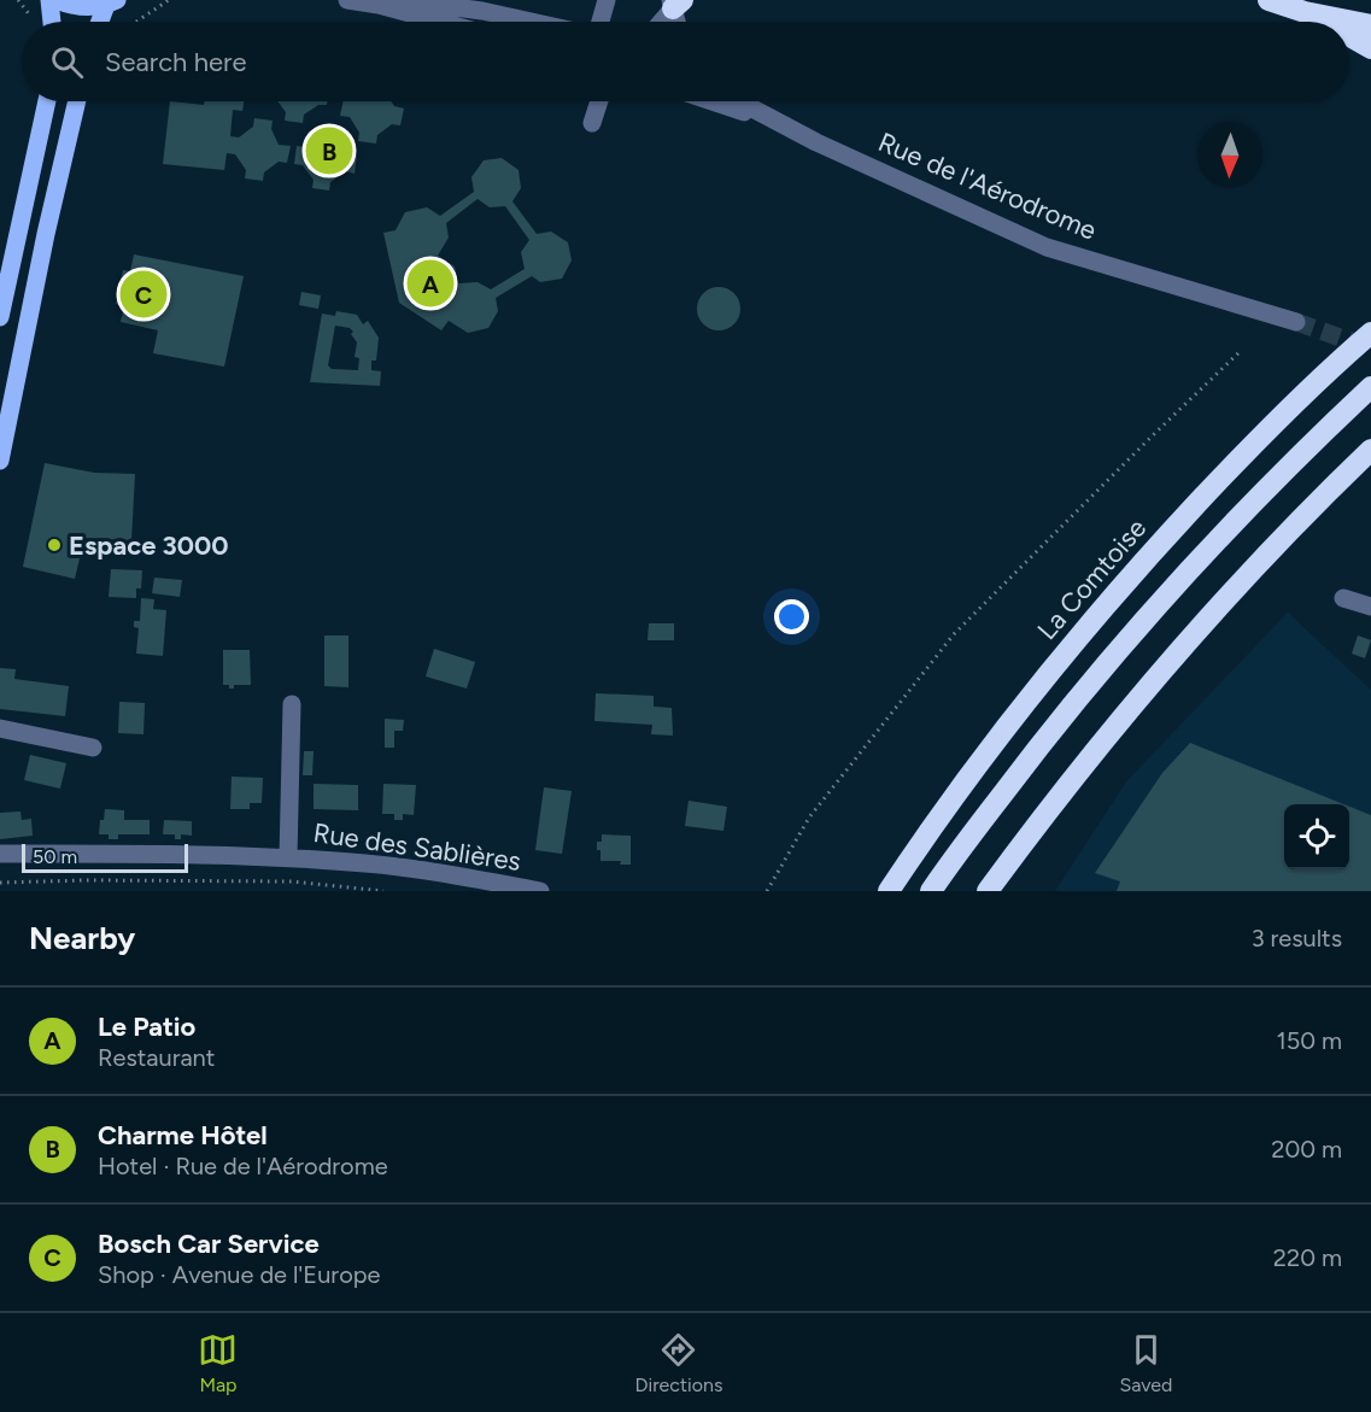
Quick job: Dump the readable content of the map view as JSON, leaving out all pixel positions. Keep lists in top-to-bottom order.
{
  "streets": {
    "highway": ["La Comtoise"],
    "street": ["Rue de l'Aérodrome", "Rue des Sablières"]
  },
  "places": ["Espace 3000"],
  "scale_bar": "50 m",
  "north": "bottom",
  "page": {
    "search": "Search here",
    "pins": ["B", "A", "C"],
    "scale": "50 m",
    "heading": ["Nearby", "3 results"],
    "list": [
      {
        "mark": "A",
        "name": "Le Patio",
        "note": "Restaurant",
        "value": "150 m"
      },
      {
        "mark": "B",
        "name": "Charme Hôtel",
        "note": "Hotel · Rue de l'Aérodrome",
        "value": "200 m"
      },
      {
        "mark": "C",
        "name": "Bosch Car Service",
        "note": "Shop · Avenue de l'Europe",
        "value": "220 m"
      }
    ],
    "nav": ["Map", "Directions", "Saved"]
  }
}
